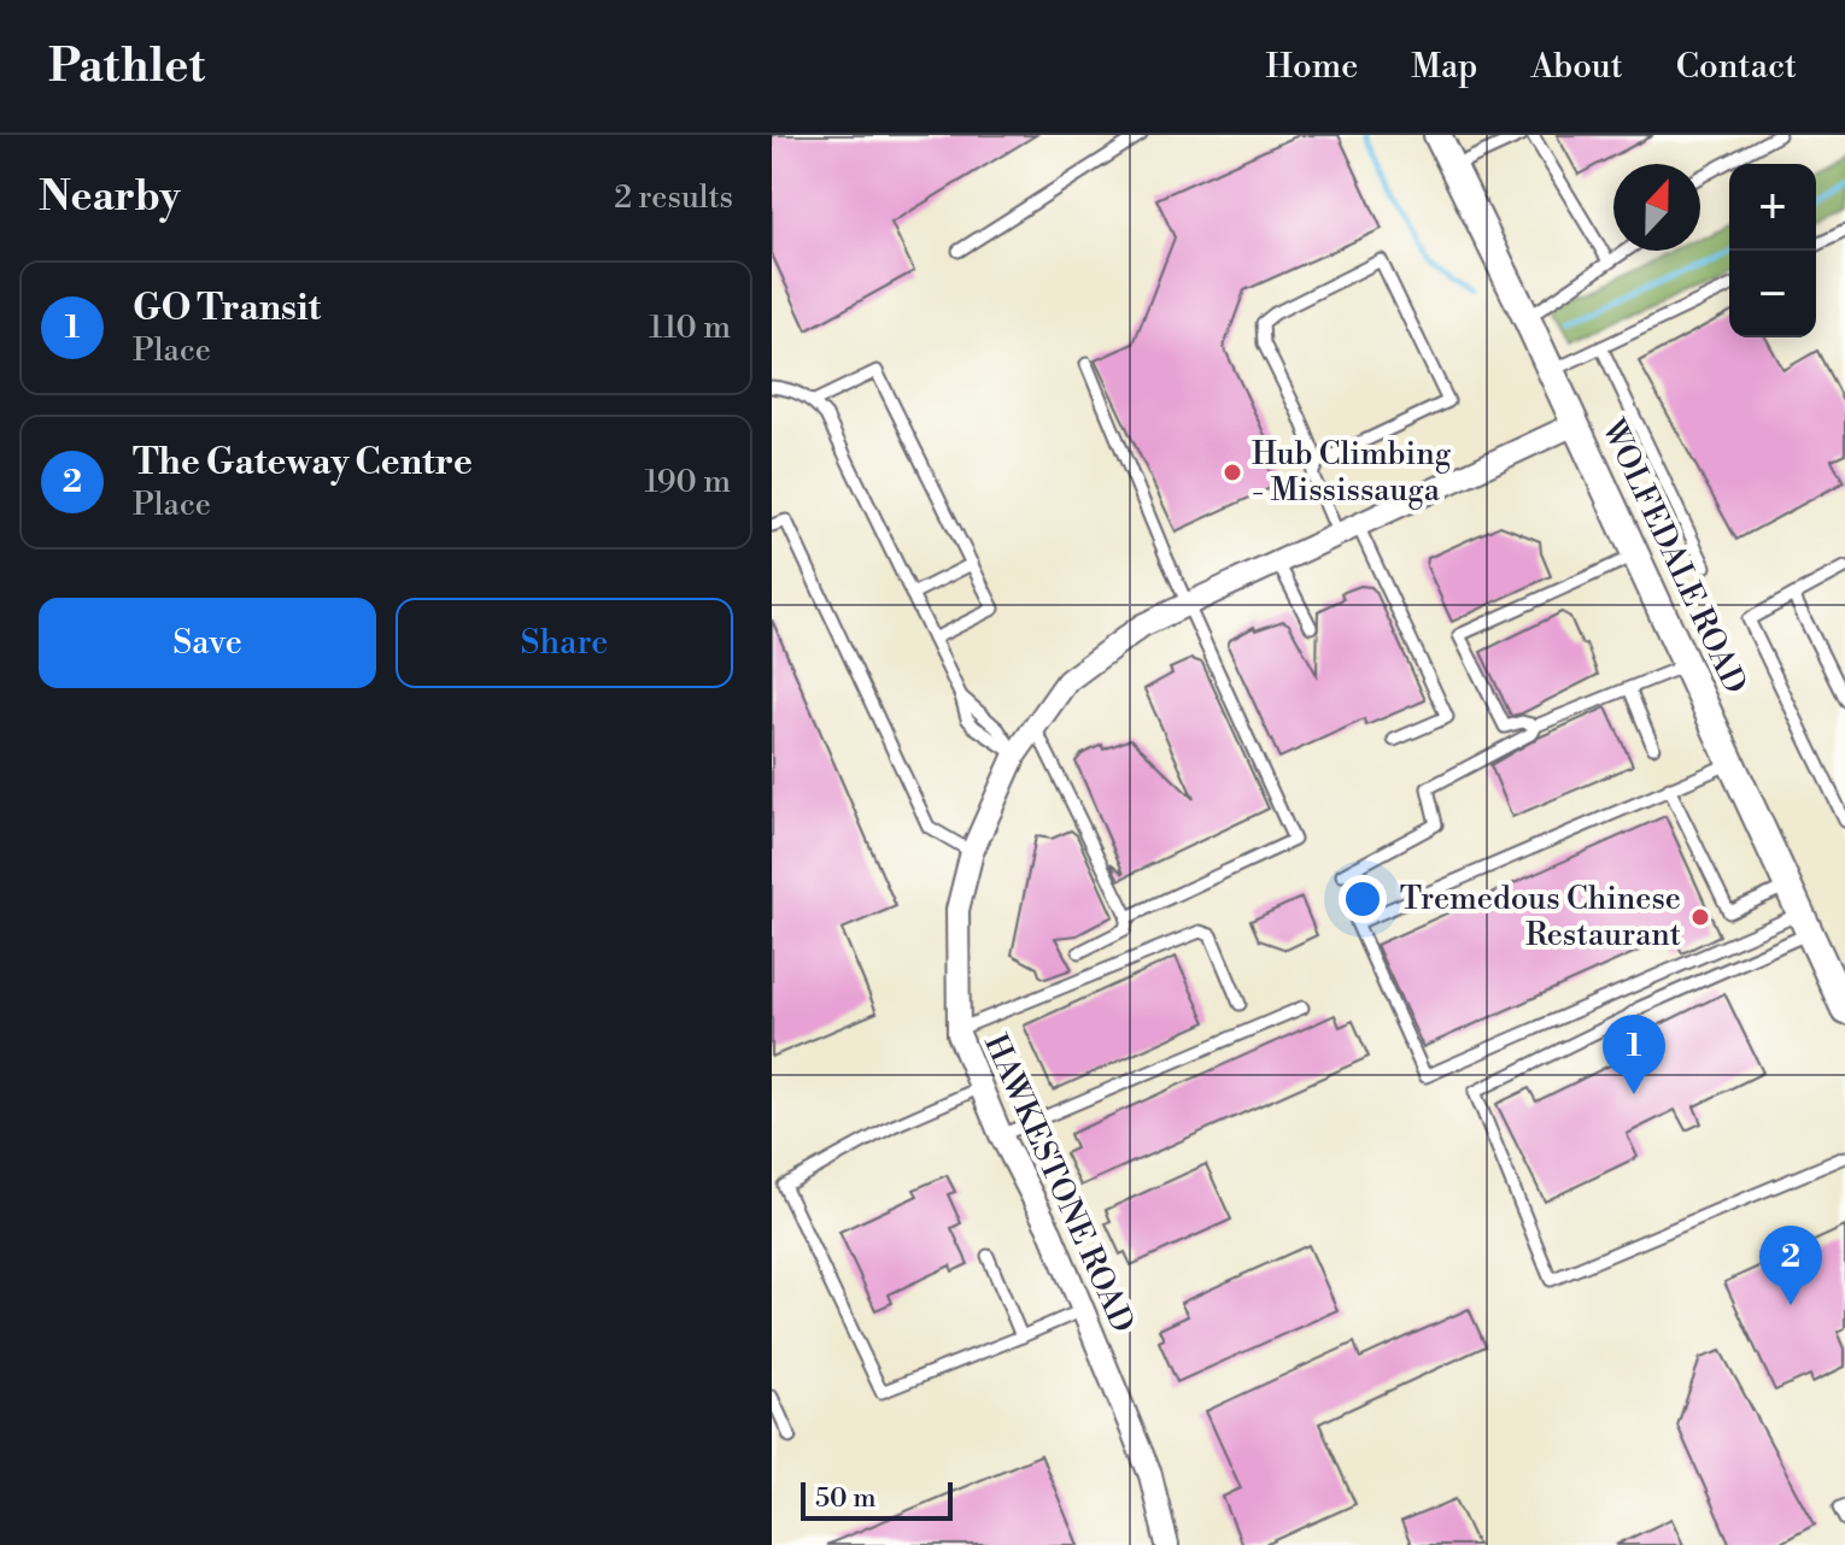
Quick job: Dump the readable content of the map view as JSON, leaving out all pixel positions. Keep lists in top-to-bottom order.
{
  "streets": {
    "street": ["WOLFEDALE ROAD", "HAWKESTONE ROAD"]
  },
  "crossings": [
    ["WOLFEDALE ROAD", "HAWKESTONE ROAD"]
  ],
  "places": ["Hub Climbing - Mississauga", "Tremedous Chinese Restaurant"],
  "scale_bar": "50 m",
  "north": "top",
  "page": {
    "header": "Pathlet",
    "nav": [
      "Home",
      "Map",
      "About",
      "Contact"
    ],
    "heading": ["Nearby", "2 results"],
    "map_buttons": ["+", "−"],
    "list": [
      {
        "mark": "1",
        "name": "GO Transit",
        "note": "Place",
        "value": "110 m"
      },
      {
        "mark": "2",
        "name": "The Gateway Centre",
        "note": "Place",
        "value": "190 m"
      }
    ],
    "buttons": ["Save", "Share"],
    "pins": ["1", "2"],
    "scale": "50 m"
  }
}
